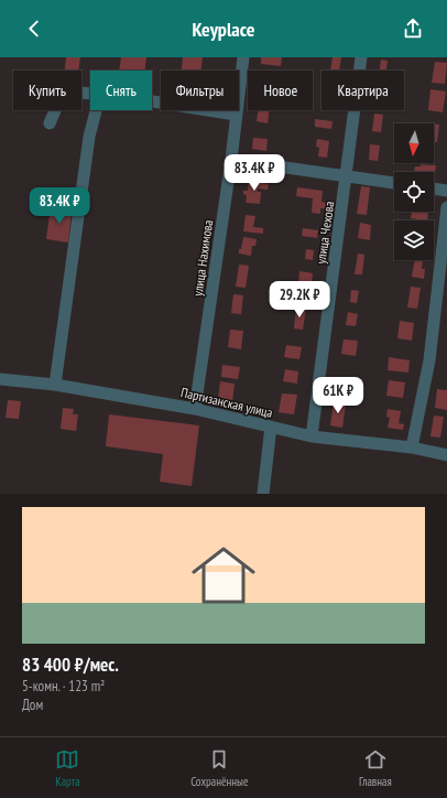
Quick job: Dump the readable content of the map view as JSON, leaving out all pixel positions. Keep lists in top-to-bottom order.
{
  "streets": {
    "street": ["улица Чехова", "улица Нахимова", "Партизанская улица"]
  },
  "crossings": [
    ["улица Чехова", "Партизанская улица"],
    ["улица Нахимова", "Партизанская улица"]
  ],
  "north": "bottom",
  "page": {
    "header": "Keyplace",
    "chip": [
      "Купить",
      "Снять",
      "Фильтры",
      "Новое",
      "Квартира"
    ],
    "price": [
      "83.4K ₽",
      "83.4K ₽",
      "29.2K ₽",
      "61K ₽"
    ],
    "list": [
      {
        "name": "83 400 ₽/мес.",
        "note": "5-комн. · 123 m² · Дом"
      }
    ],
    "tabs": ["Карта", "Сохранённые", "Главная"]
  }
}
